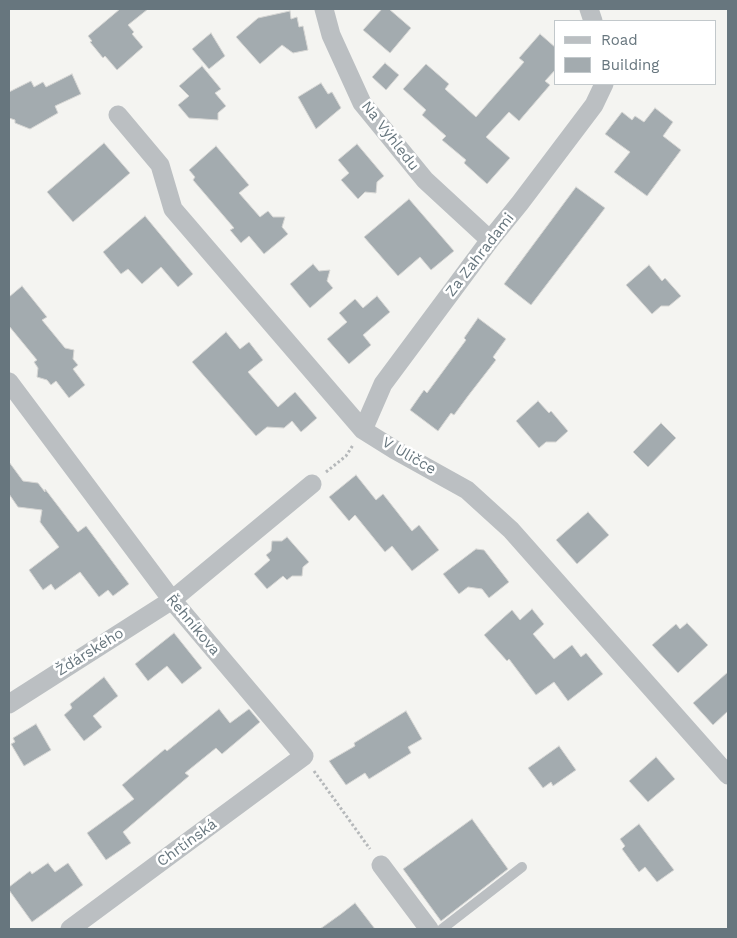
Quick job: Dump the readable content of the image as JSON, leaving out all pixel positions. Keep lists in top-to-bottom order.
{
  "streets": {
    "street": [
      "Na Výhledu",
      "Za Zahradami",
      "V Uličce",
      "Řehníkova",
      "Žďárského",
      "Chrtínská"
    ]
  },
  "crossings": [
    ["Na Výhledu", "Za Zahradami"],
    ["Za Zahradami", "V Uličce"],
    ["Řehníkova", "Žďárského"],
    ["Řehníkova", "Chrtínská"]
  ],
  "legend": ["Road", "Building"]
}
